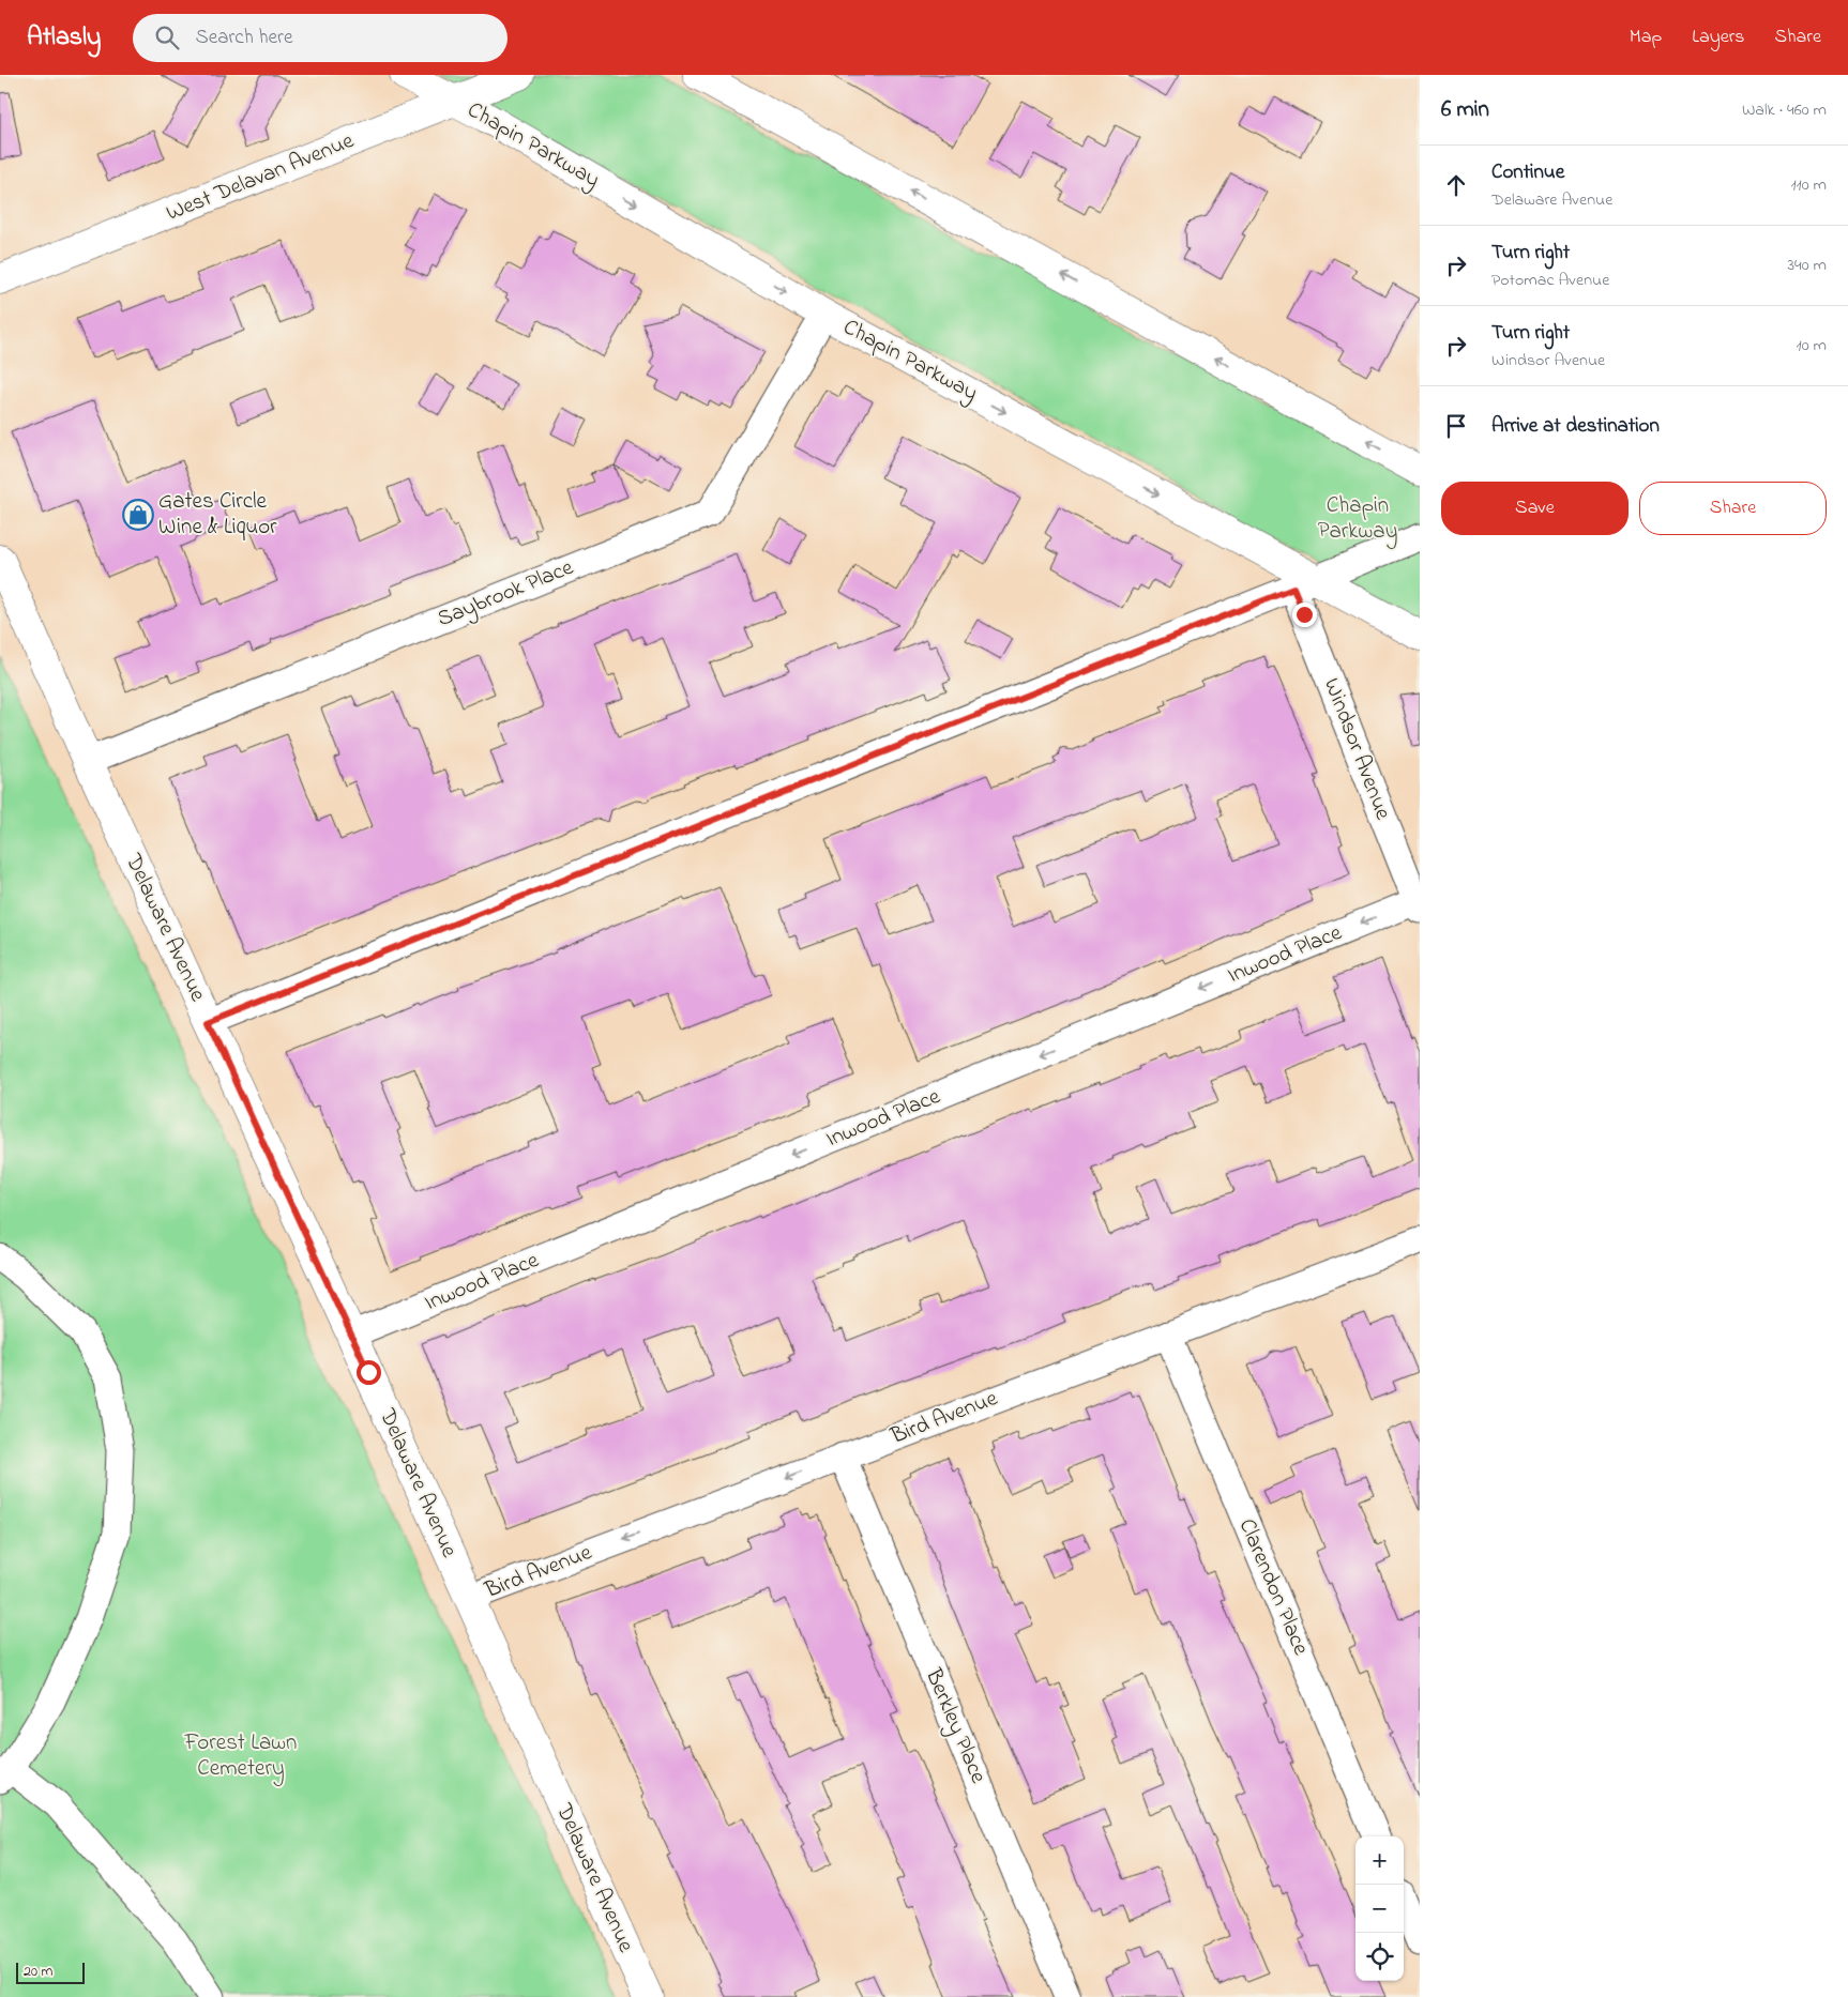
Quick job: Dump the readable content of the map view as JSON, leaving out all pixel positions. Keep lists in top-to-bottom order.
{
  "streets": {
    "street": [
      "Chapin Parkway",
      "West Delavan Avenue",
      "Saybrook Place",
      "Windsor Avenue",
      "Delaware Avenue",
      "Inwood Place",
      "Bird Avenue",
      "Clarendon Place",
      "Berkley Place"
    ]
  },
  "crossings": [
    ["Chapin Parkway", "West Delavan Avenue"],
    ["Chapin Parkway", "Saybrook Place"],
    ["Chapin Parkway", "Windsor Avenue"],
    ["Saybrook Place", "Delaware Avenue"],
    ["Windsor Avenue", "Inwood Place"],
    ["Delaware Avenue", "Inwood Place"],
    ["Delaware Avenue", "Bird Avenue"],
    ["Bird Avenue", "Clarendon Place"],
    ["Bird Avenue", "Berkley Place"]
  ],
  "one_way": ["Inwood Place", "Bird Avenue"],
  "parks": ["Chapin Parkway", "Forest Lawn Cemetery"],
  "places": {
    "shop": ["Gates Circle Wine & Liquor"]
  },
  "scale_bar": "20 m",
  "page": {
    "header": "Atlasly",
    "search": "Search here",
    "nav": ["Map", "Layers", "Share"],
    "heading": ["6 min", "Walk · 460 m"],
    "list": [
      ["Continue", "Delaware Avenue", "110 m"],
      ["Turn right", "Potomac Avenue", "340 m"],
      ["Turn right", "Windsor Avenue", "10 m"],
      "Arrive at destination"
    ],
    "buttons": ["Save", "Share"],
    "map_buttons": ["+", "−"],
    "scale": "20 m"
  }
}
